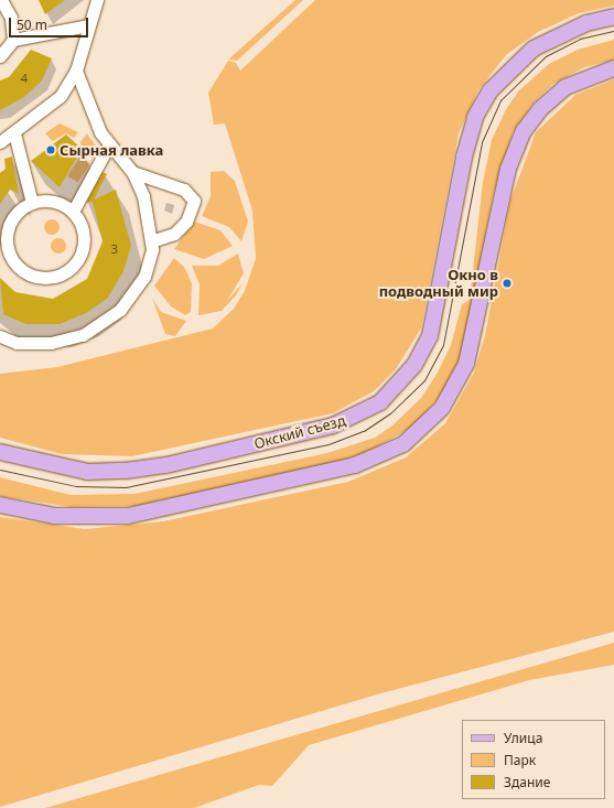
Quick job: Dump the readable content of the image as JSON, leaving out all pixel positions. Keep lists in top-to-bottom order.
{
  "streets": {
    "main road": ["Окский съезд"]
  },
  "places": ["Сырная лавка", "Окно в подводный мир"],
  "house_numbers": ["4", "3"],
  "legend": ["Улица", "Парк", "Здание"],
  "scale_bar": "50 m"
}
